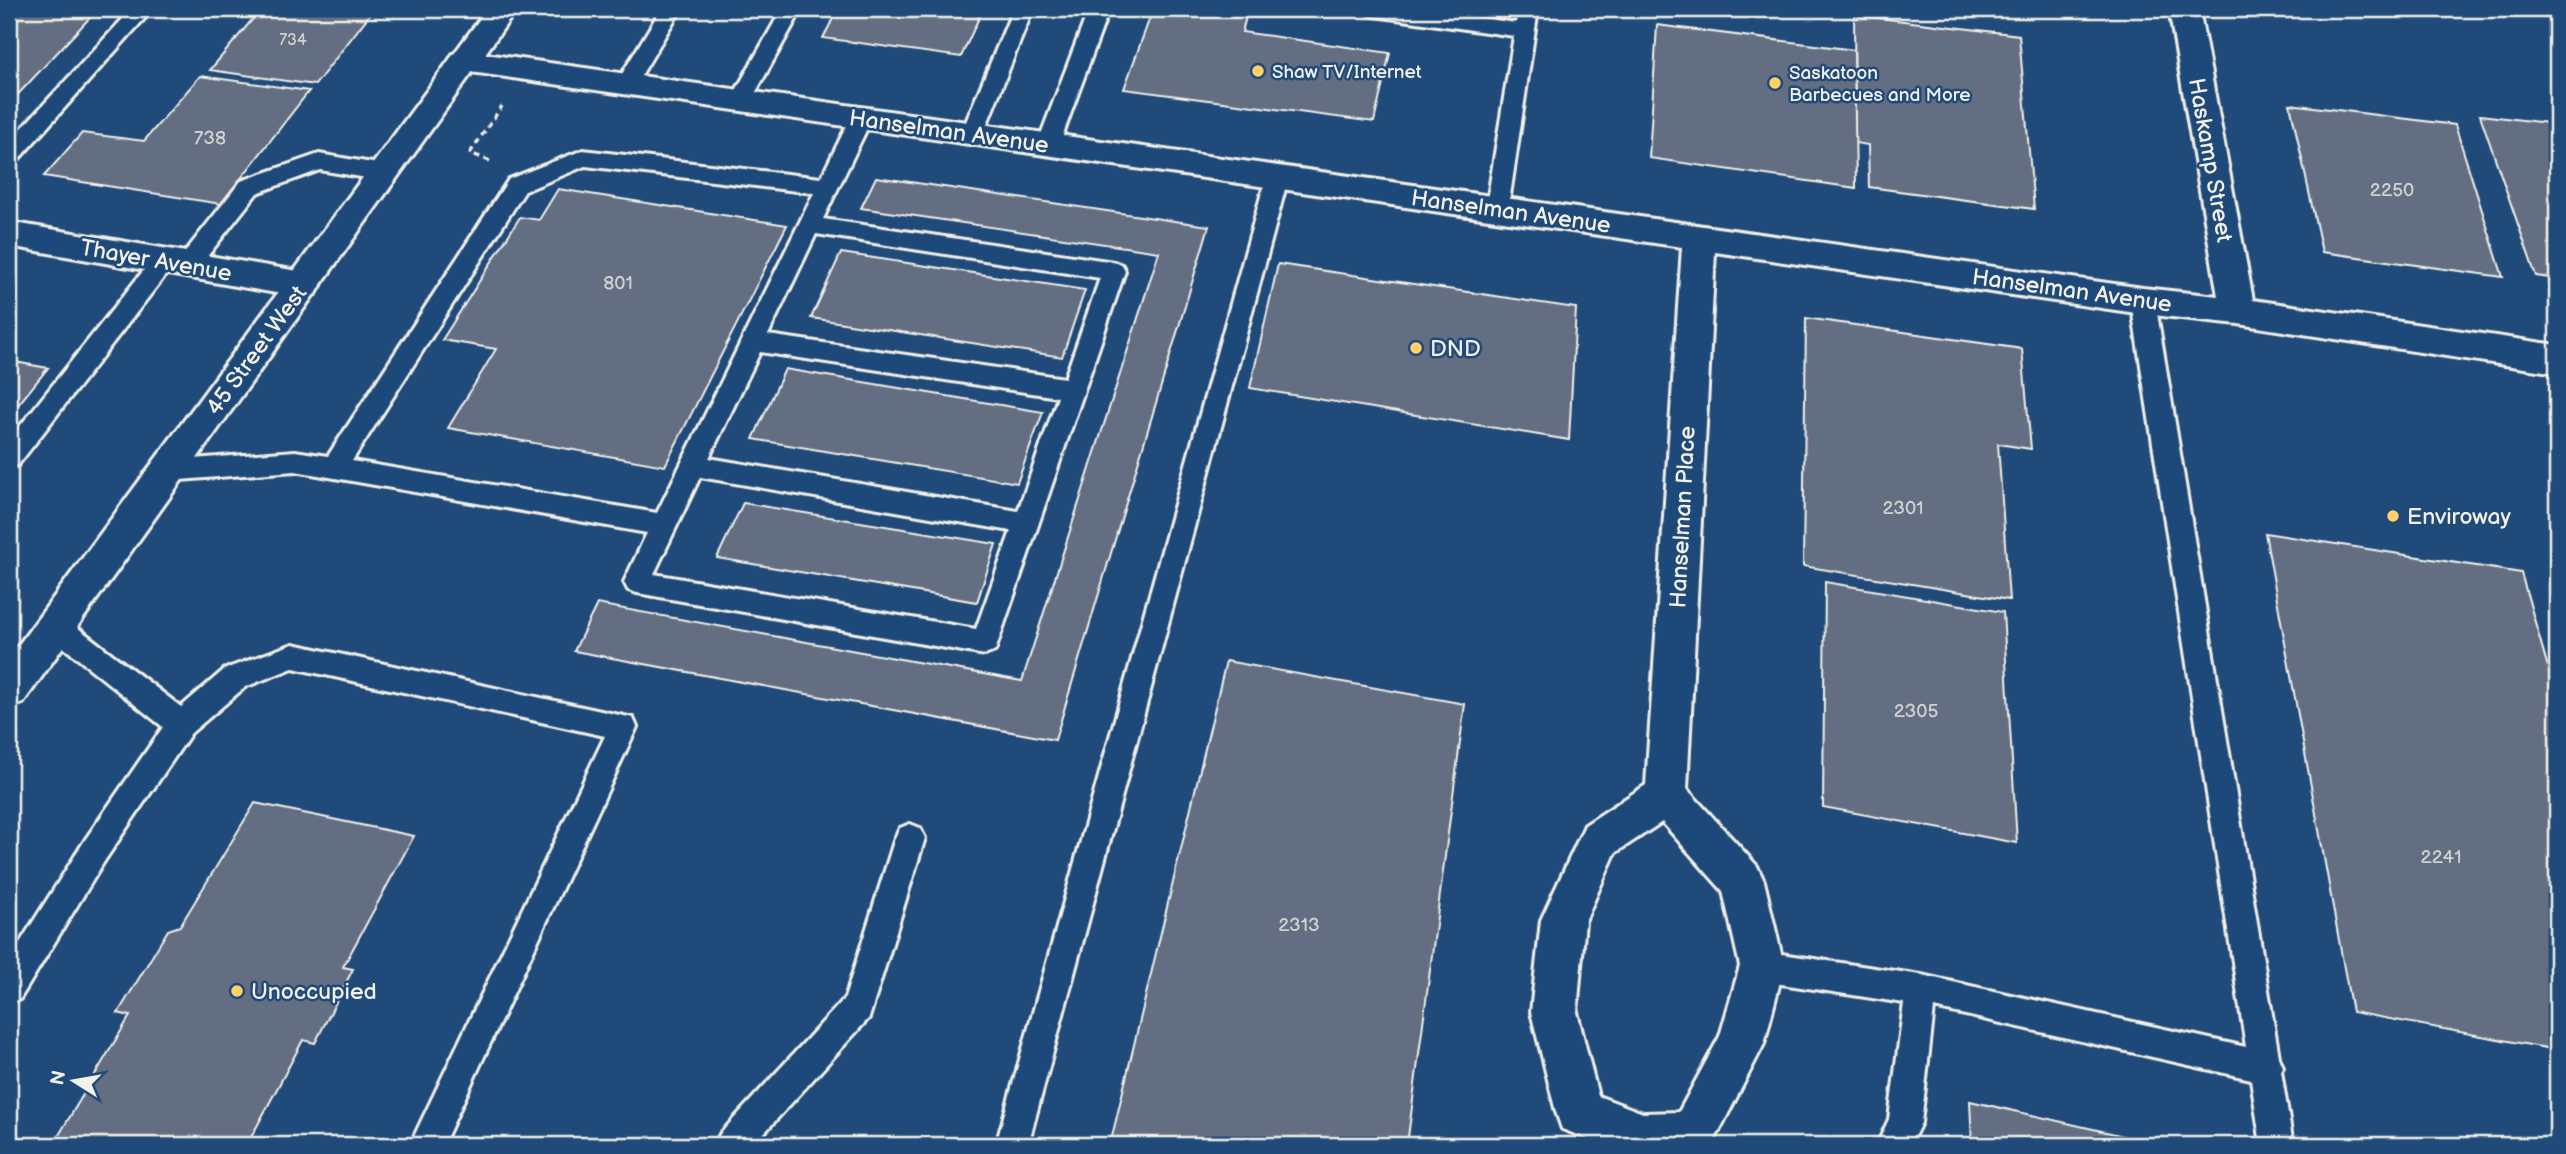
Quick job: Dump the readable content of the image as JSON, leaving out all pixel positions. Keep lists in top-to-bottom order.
{
  "streets": {
    "street": [
      "Hanselman Avenue",
      "Haskamp Street",
      "Thayer Avenue",
      "45 Street West",
      "Hanselman Place"
    ]
  },
  "crossings": [
    ["Hanselman Avenue", "Haskamp Street"],
    ["Hanselman Avenue", "45 Street West"],
    ["Hanselman Avenue", "Hanselman Place"],
    ["Thayer Avenue", "45 Street West"]
  ],
  "places": [
    "Shaw TV/Internet",
    "Saskatoon Barbecues and More",
    "DND",
    "Enviroway",
    "Unoccupied"
  ],
  "house_numbers": [
    "734",
    "738",
    "2250",
    "801",
    "2301",
    "2305",
    "2241",
    "2313"
  ],
  "north": "left"
}
